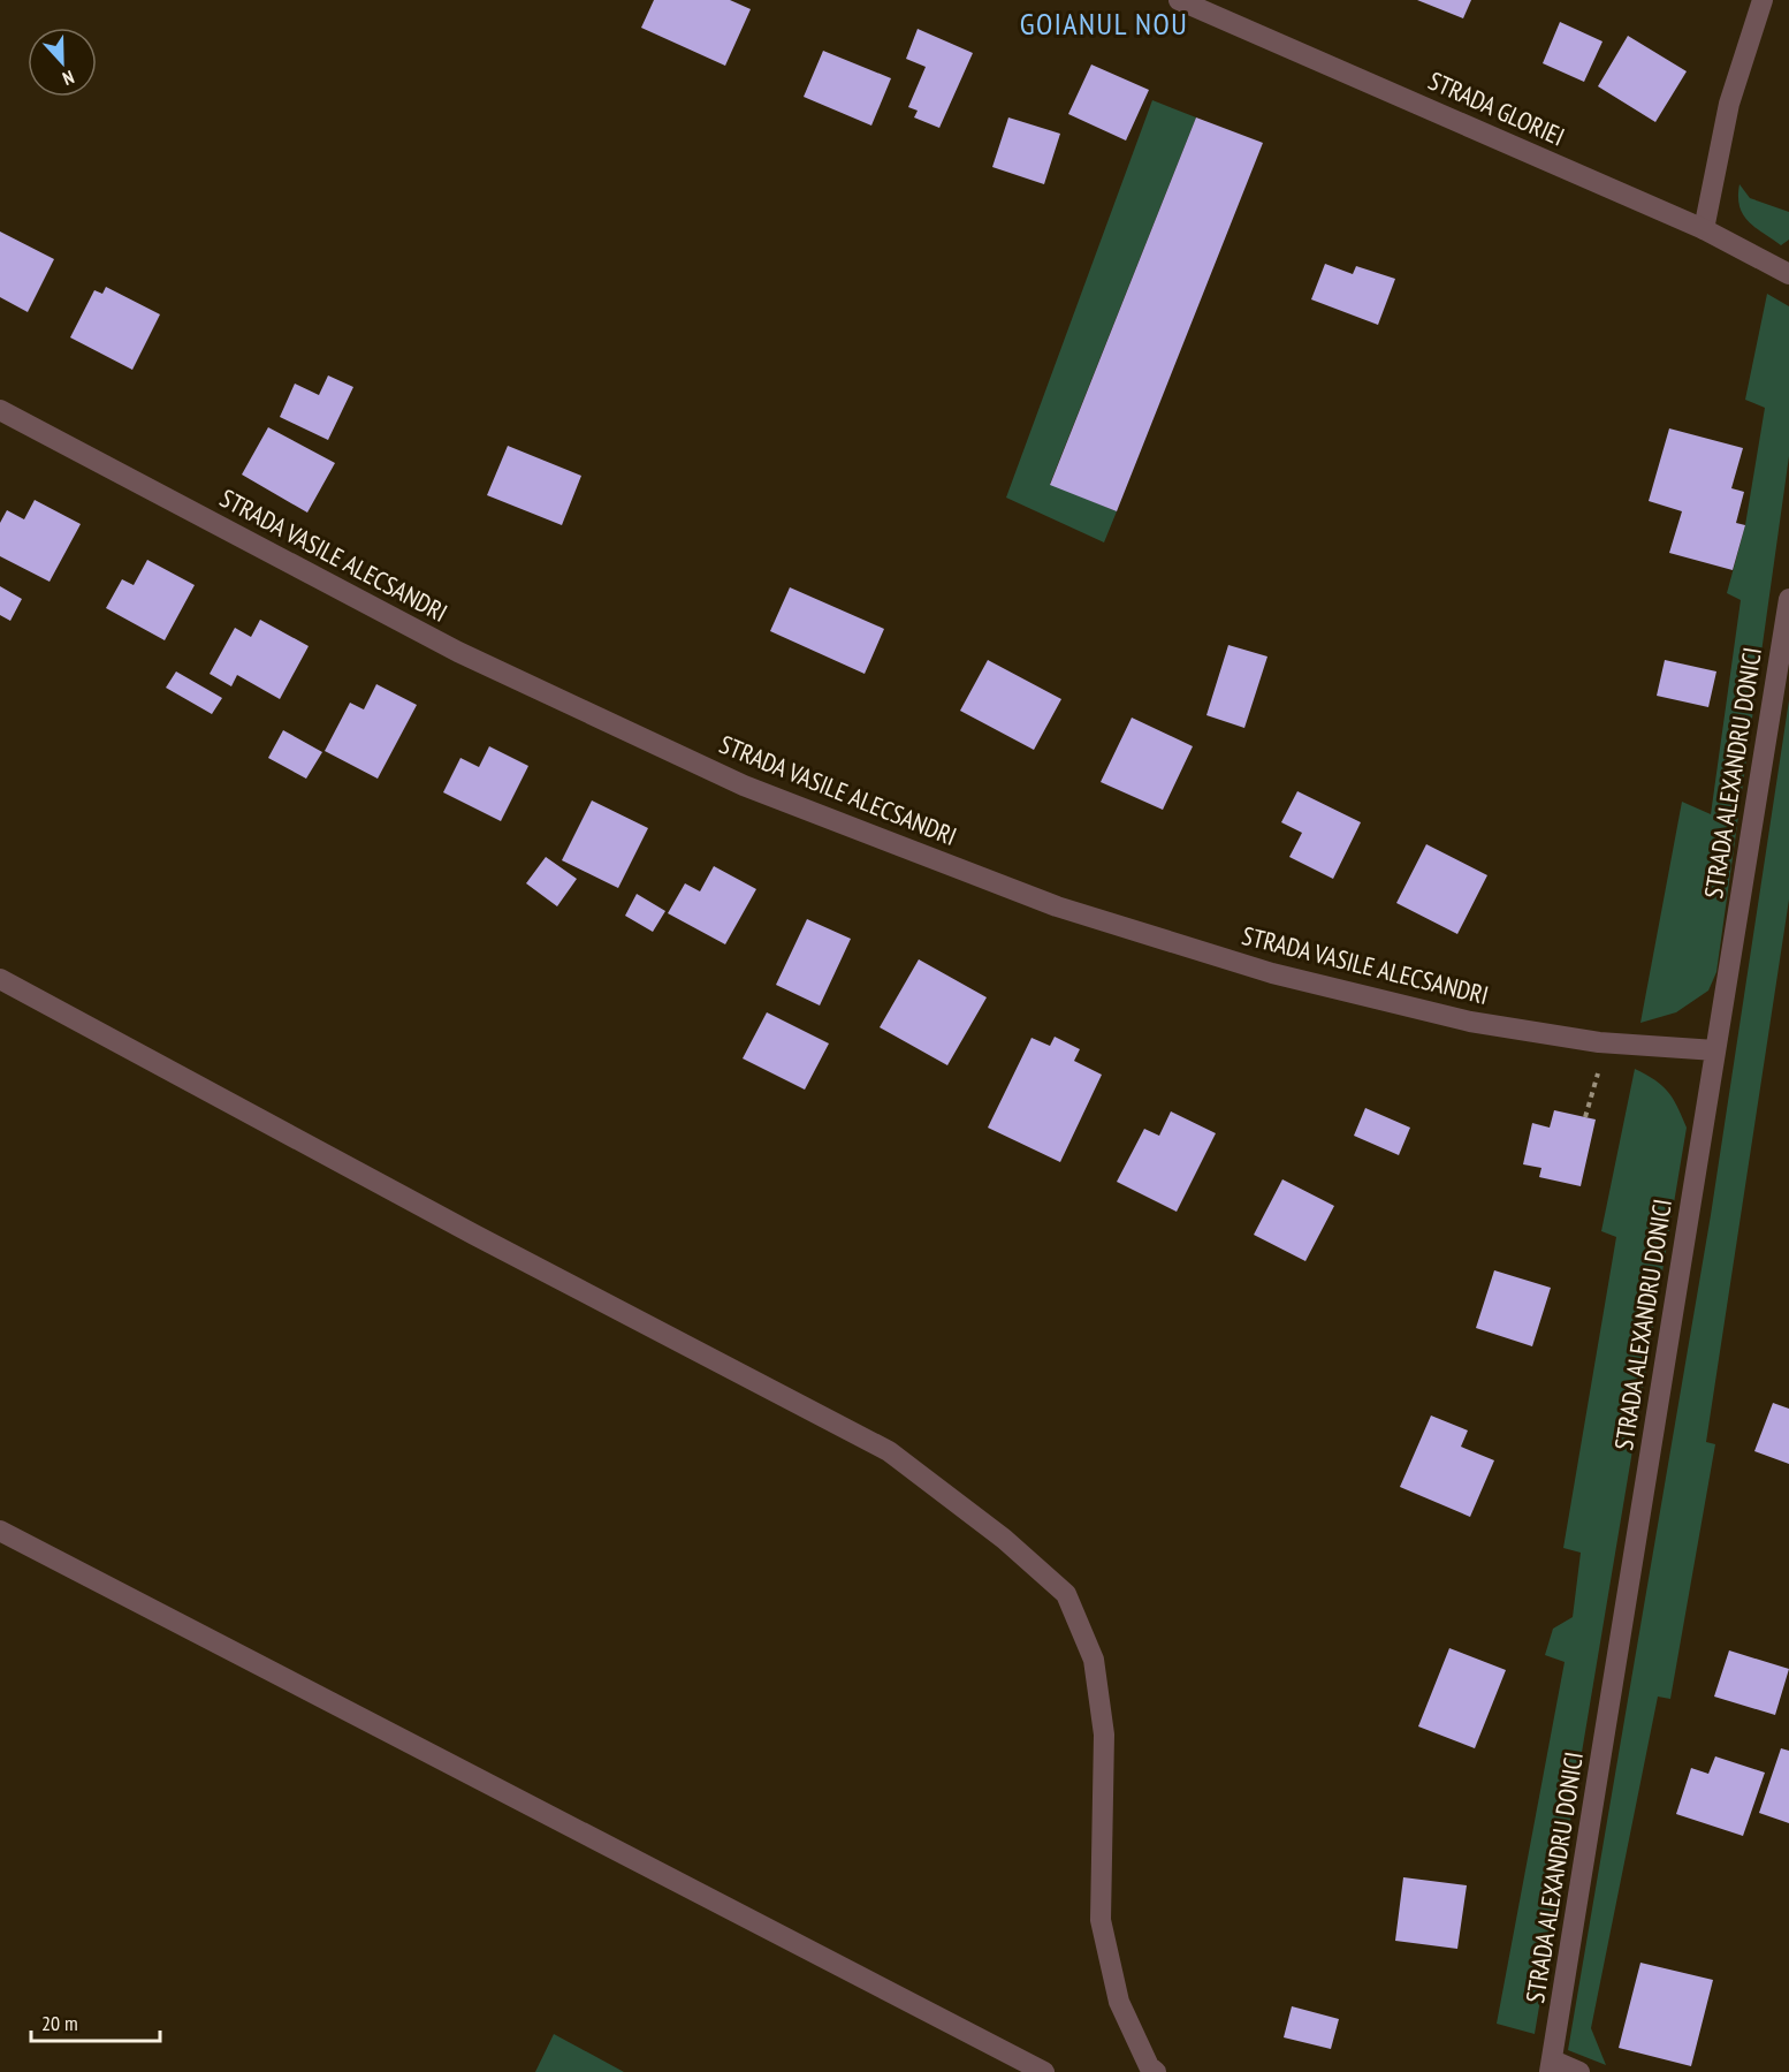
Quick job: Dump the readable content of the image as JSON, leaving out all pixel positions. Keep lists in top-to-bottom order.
{
  "streets": {
    "street": ["STRADA GLORIEI", "STRADA VASILE ALECSANDRI", "STRADA ALEXANDRU DONICI"]
  },
  "crossings": [
    ["STRADA VASILE ALECSANDRI", "STRADA ALEXANDRU DONICI"]
  ],
  "districts": ["GOIANUL NOU"],
  "scale_bar": "20 m",
  "north": "bottom"
}
